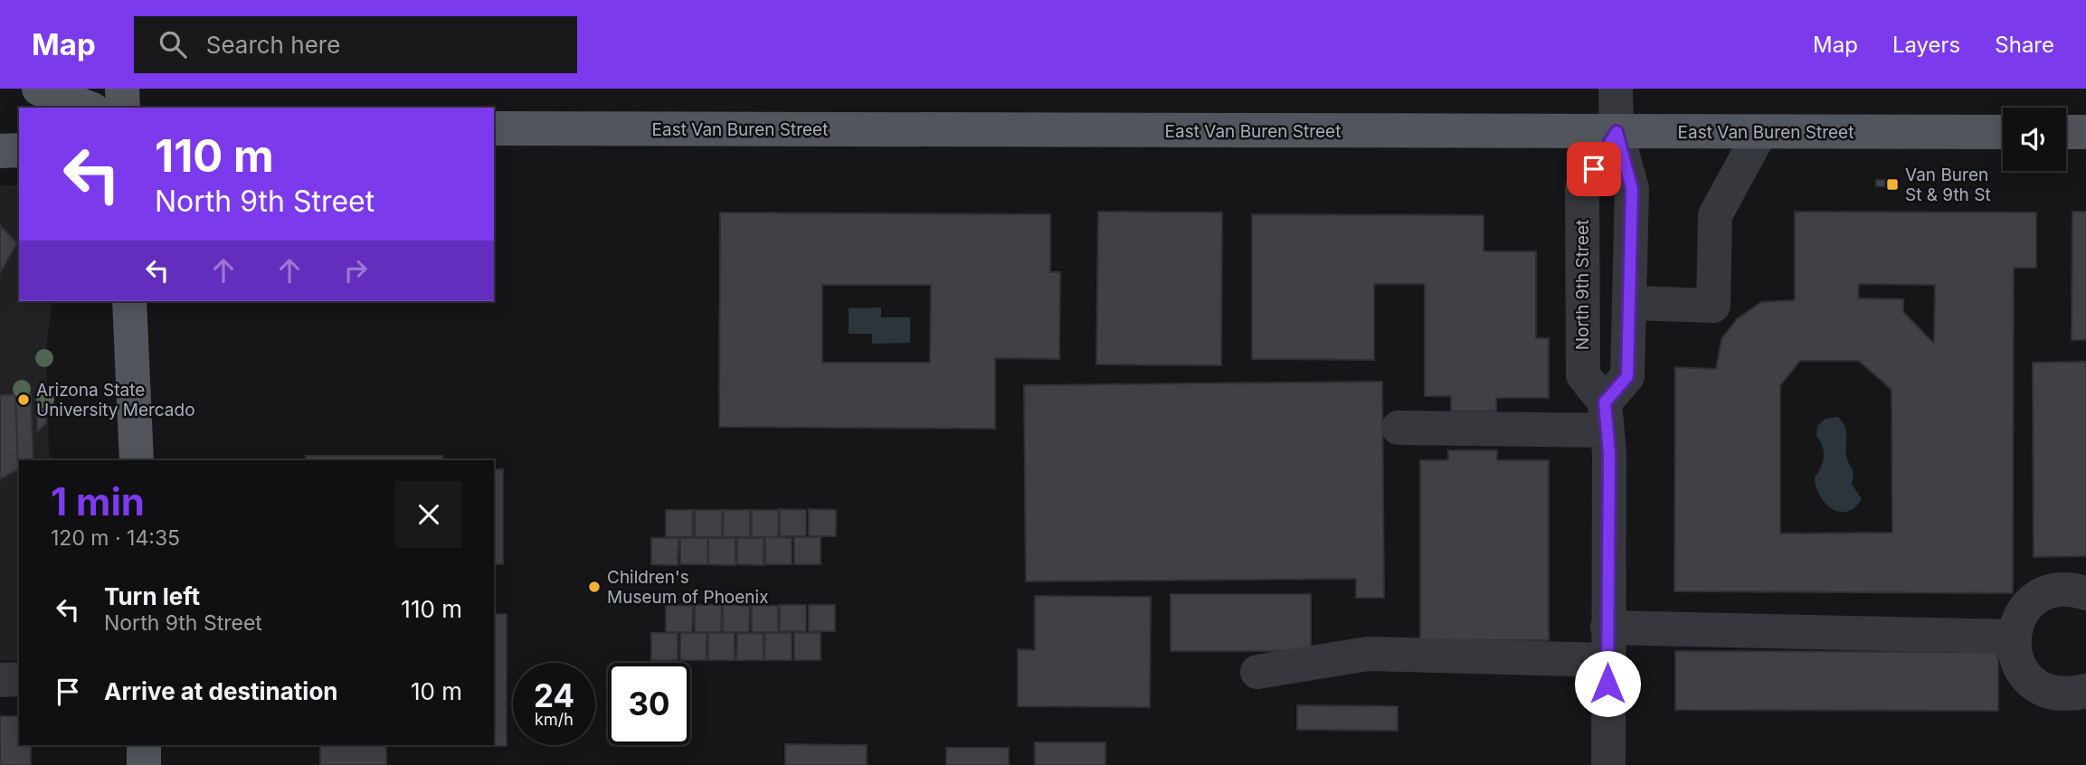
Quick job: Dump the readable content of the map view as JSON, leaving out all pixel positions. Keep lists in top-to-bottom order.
{
  "streets": {
    "main road": ["East Van Buren Street"],
    "street": ["North 9th Street"]
  },
  "crossings": [
    ["East Van Buren Street", "North 9th Street"]
  ],
  "places": {
    "transit": ["Van Buren St & 9th St"],
    "other": ["Arizona State University Mercado", "Children's Museum of Phoenix"]
  },
  "page": {
    "header": "Map",
    "search": "Search here",
    "nav": ["Map", "Layers", "Share"],
    "turn": ["110 m", "North 9th Street"],
    "heading": ["1 min", "120 m · 14:35"],
    "list": [
      {
        "name": "Turn left",
        "note": "North 9th Street",
        "value": "110 m"
      },
      {
        "name": "Arrive at destination",
        "value": "10 m"
      }
    ],
    "speed": "24 km/h",
    "limit": "30"
  }
}
